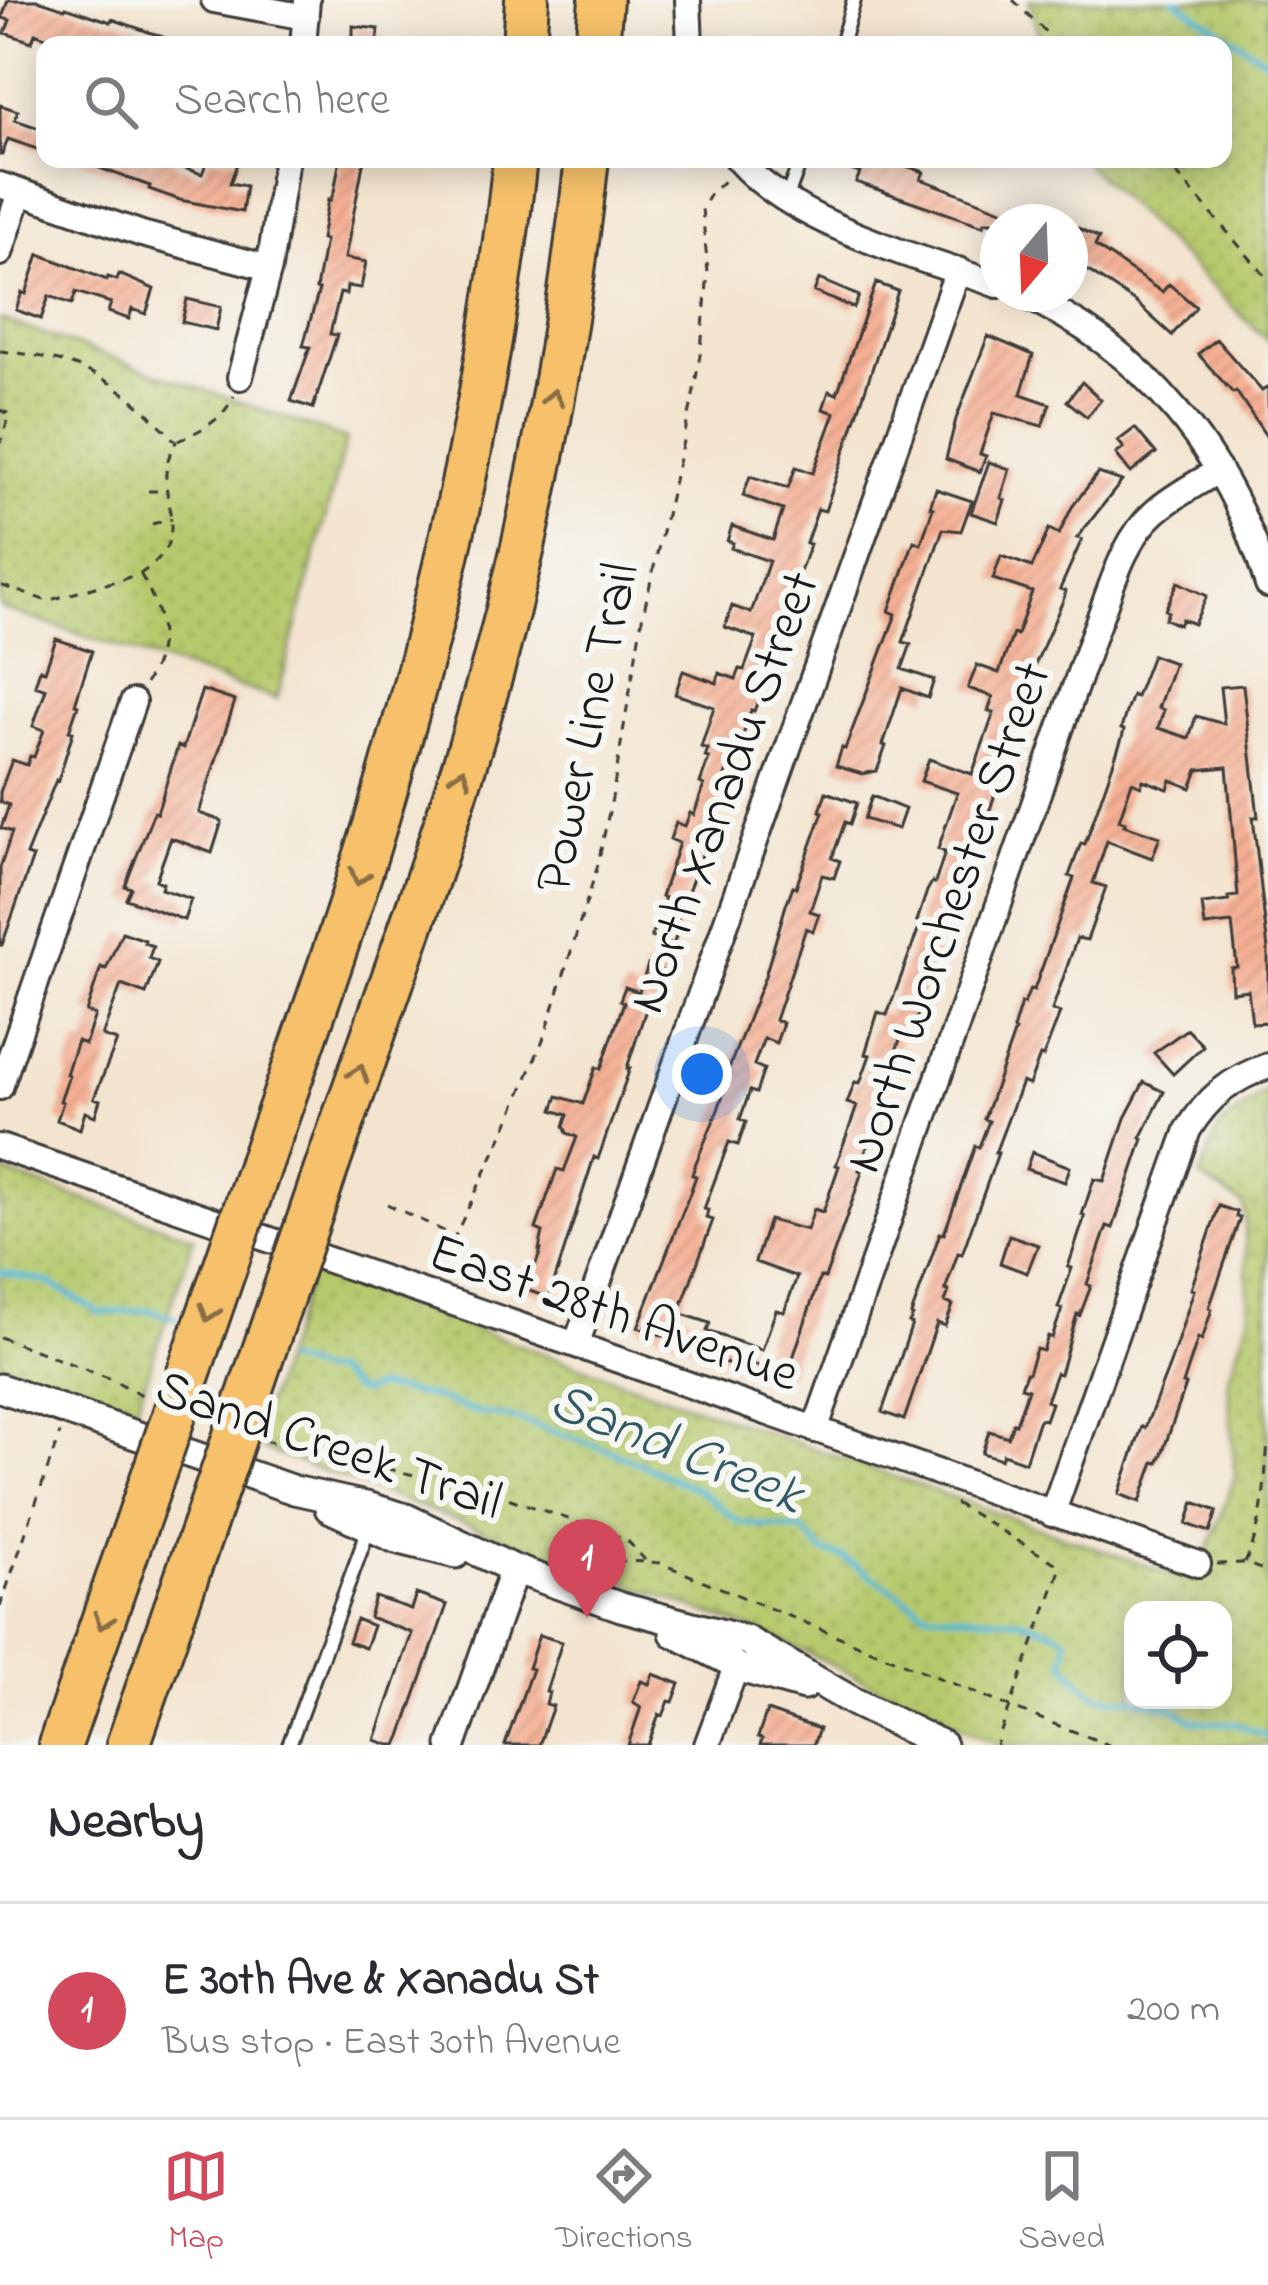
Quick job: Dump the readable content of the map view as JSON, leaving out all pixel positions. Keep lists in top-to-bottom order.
{
  "streets": {
    "street": ["North Xanadu Street", "North Worchester Street", "East 28th Avenue"],
    "path": ["Power Line Trail", "Sand Creek Trail"]
  },
  "crossings": [
    ["Power Line Trail", "East 28th Avenue"],
    ["North Xanadu Street", "East 28th Avenue"],
    ["North Worchester Street", "East 28th Avenue"]
  ],
  "water": ["Sand Creek"],
  "north": "bottom",
  "page": {
    "search": "Search here",
    "pins": "1",
    "heading": "Nearby",
    "list": [
      {
        "mark": "1",
        "name": "E 30th Ave & Xanadu St",
        "note": "Bus stop · East 30th Avenue",
        "value": "200 m"
      }
    ],
    "nav": ["Map", "Directions", "Saved"]
  }
}
